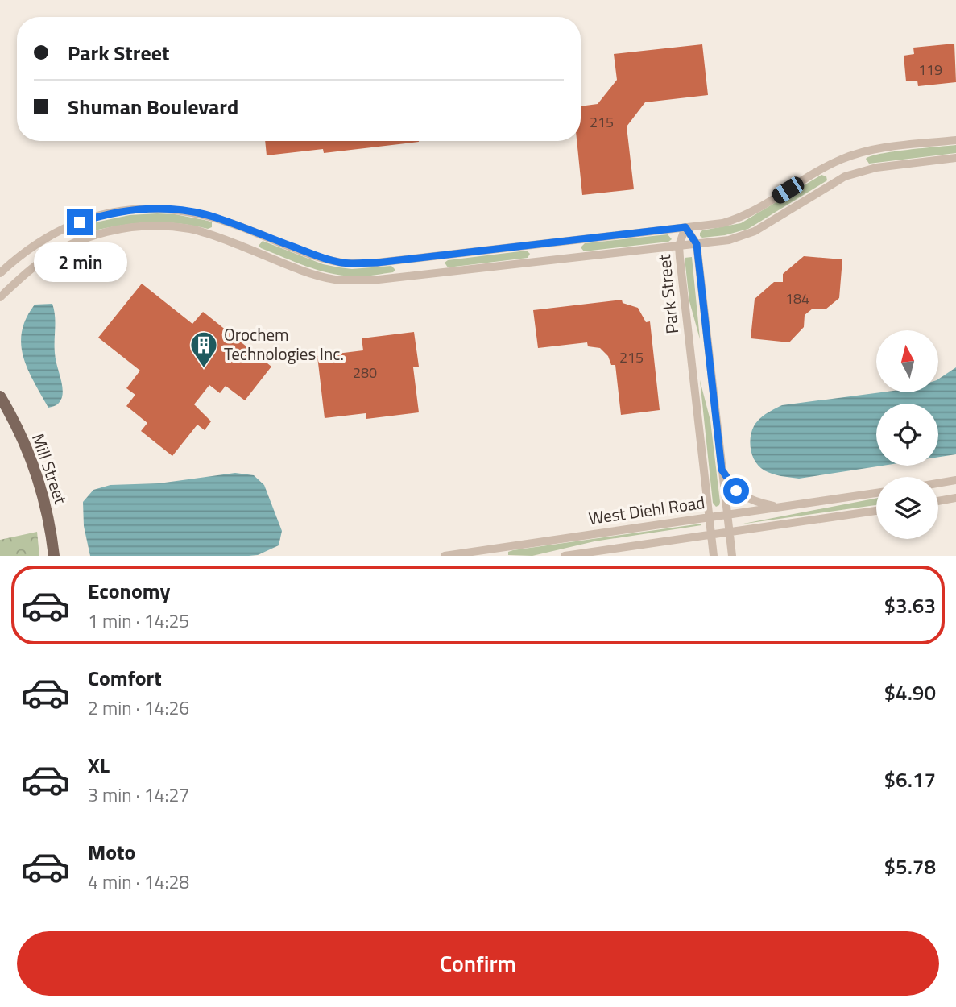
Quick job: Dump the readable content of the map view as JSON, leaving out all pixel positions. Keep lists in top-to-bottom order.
{
  "streets": {
    "main road": ["Mill Street"],
    "street": ["Park Street", "West Diehl Road"]
  },
  "crossings": [
    ["Park Street", "West Diehl Road"]
  ],
  "places": {
    "building": ["Orochem Technologies Inc."]
  },
  "house_numbers": [
    "119",
    "215",
    "184",
    "215",
    "280"
  ],
  "north": "top",
  "page": {
    "banner": ["Park Street", "Shuman Boulevard"],
    "bubble": "2 min",
    "list": [
      {
        "name": "Economy",
        "note": "1 min · 14:25",
        "value": "$3.63"
      },
      {
        "name": "Comfort",
        "note": "2 min · 14:26",
        "value": "$4.90"
      },
      {
        "name": "XL",
        "note": "3 min · 14:27",
        "value": "$6.17"
      },
      {
        "name": "Moto",
        "note": "4 min · 14:28",
        "value": "$5.78"
      }
    ],
    "buttons": "Confirm"
  }
}
